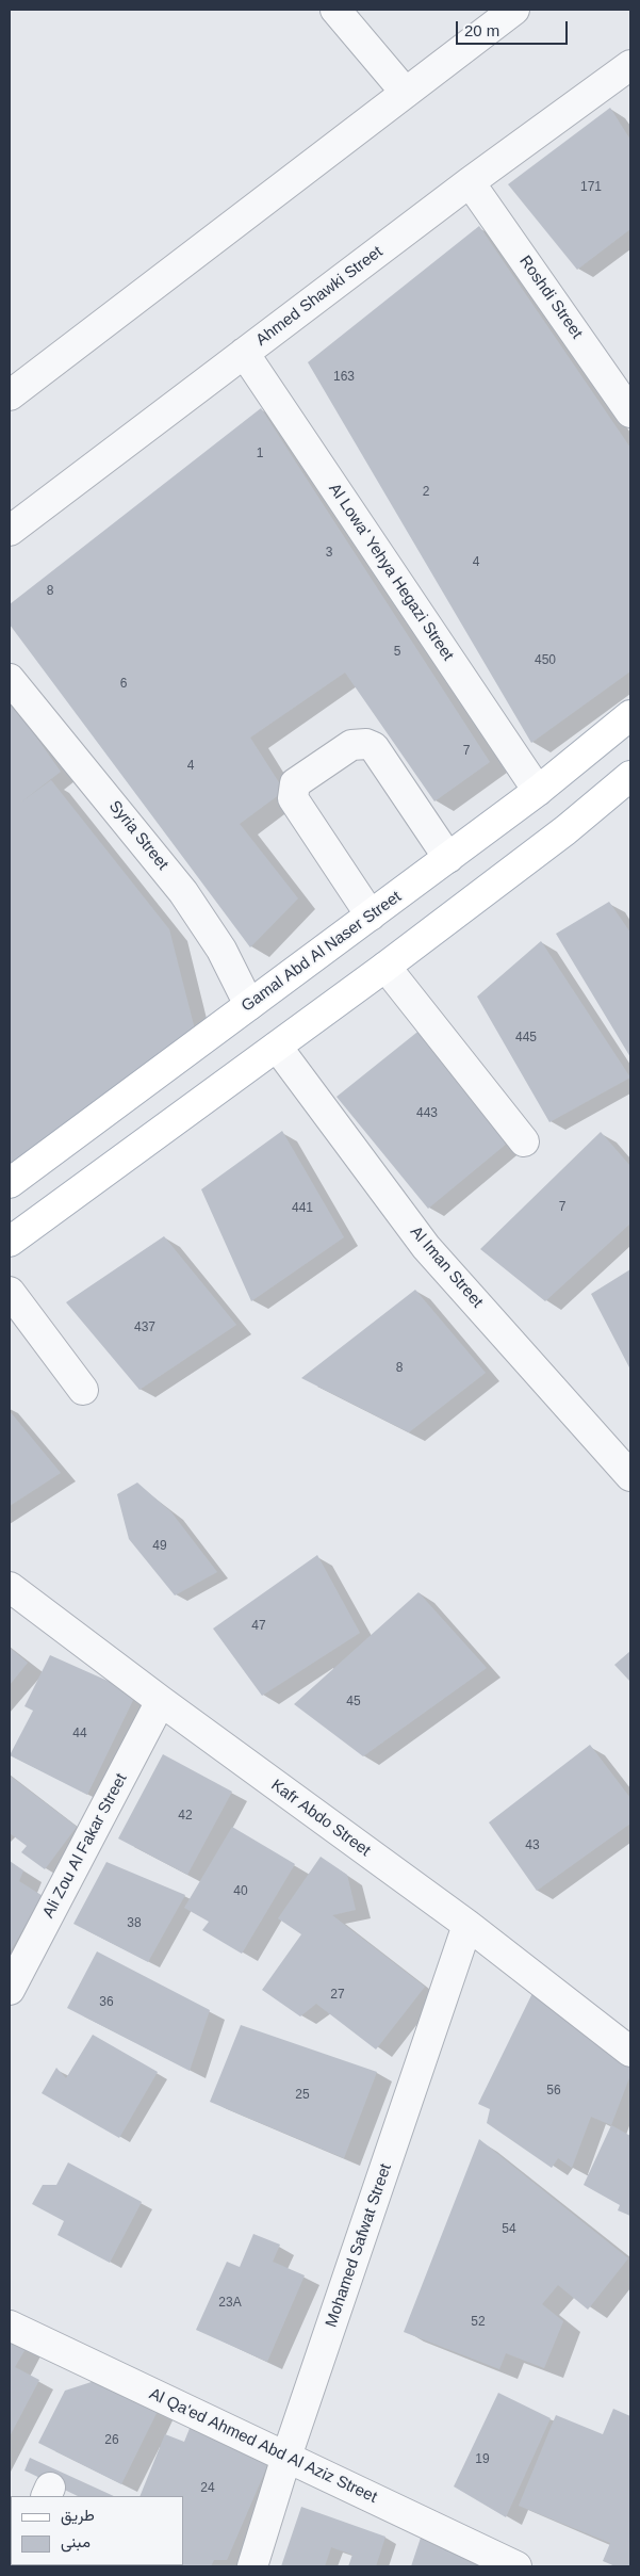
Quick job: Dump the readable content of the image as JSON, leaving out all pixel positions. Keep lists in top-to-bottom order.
{
  "streets": {
    "main road": ["Gamal Abd Al Naser Street"],
    "street": [
      "Ahmed Shawki Street",
      "Roshdi Street",
      "Al Lowa' Yehya Hegazi Street",
      "Syria Street",
      "Al Iman Street",
      "Kafr Abdo Street",
      "Ali Zou Al Fakar Street",
      "Mohamed Safwat Street",
      "Al Qa'ed Ahmed Abd Al Aziz Street"
    ]
  },
  "crossings": [
    ["Ahmed Shawki Street", "Roshdi Street"],
    ["Ahmed Shawki Street", "Al Lowa' Yehya Hegazi Street"],
    ["Al Lowa' Yehya Hegazi Street", "Gamal Abd Al Naser Street"],
    ["Syria Street", "Gamal Abd Al Naser Street"],
    ["Kafr Abdo Street", "Ali Zou Al Fakar Street"],
    ["Kafr Abdo Street", "Mohamed Safwat Street"],
    ["Mohamed Safwat Street", "Al Qa'ed Ahmed Abd Al Aziz Street"]
  ],
  "house_numbers": [
    "171",
    "163",
    "1",
    "2",
    "3",
    "4",
    "8",
    "5",
    "450",
    "6",
    "7",
    "4",
    "445",
    "443",
    "7",
    "441",
    "437",
    "8",
    "49",
    "47",
    "45",
    "44",
    "42",
    "43",
    "40",
    "38",
    "27",
    "36",
    "56",
    "25",
    "54",
    "23A",
    "52",
    "26",
    "19",
    "24"
  ],
  "legend": ["طريق", "مبنى"],
  "scale_bar": "20 m"
}
